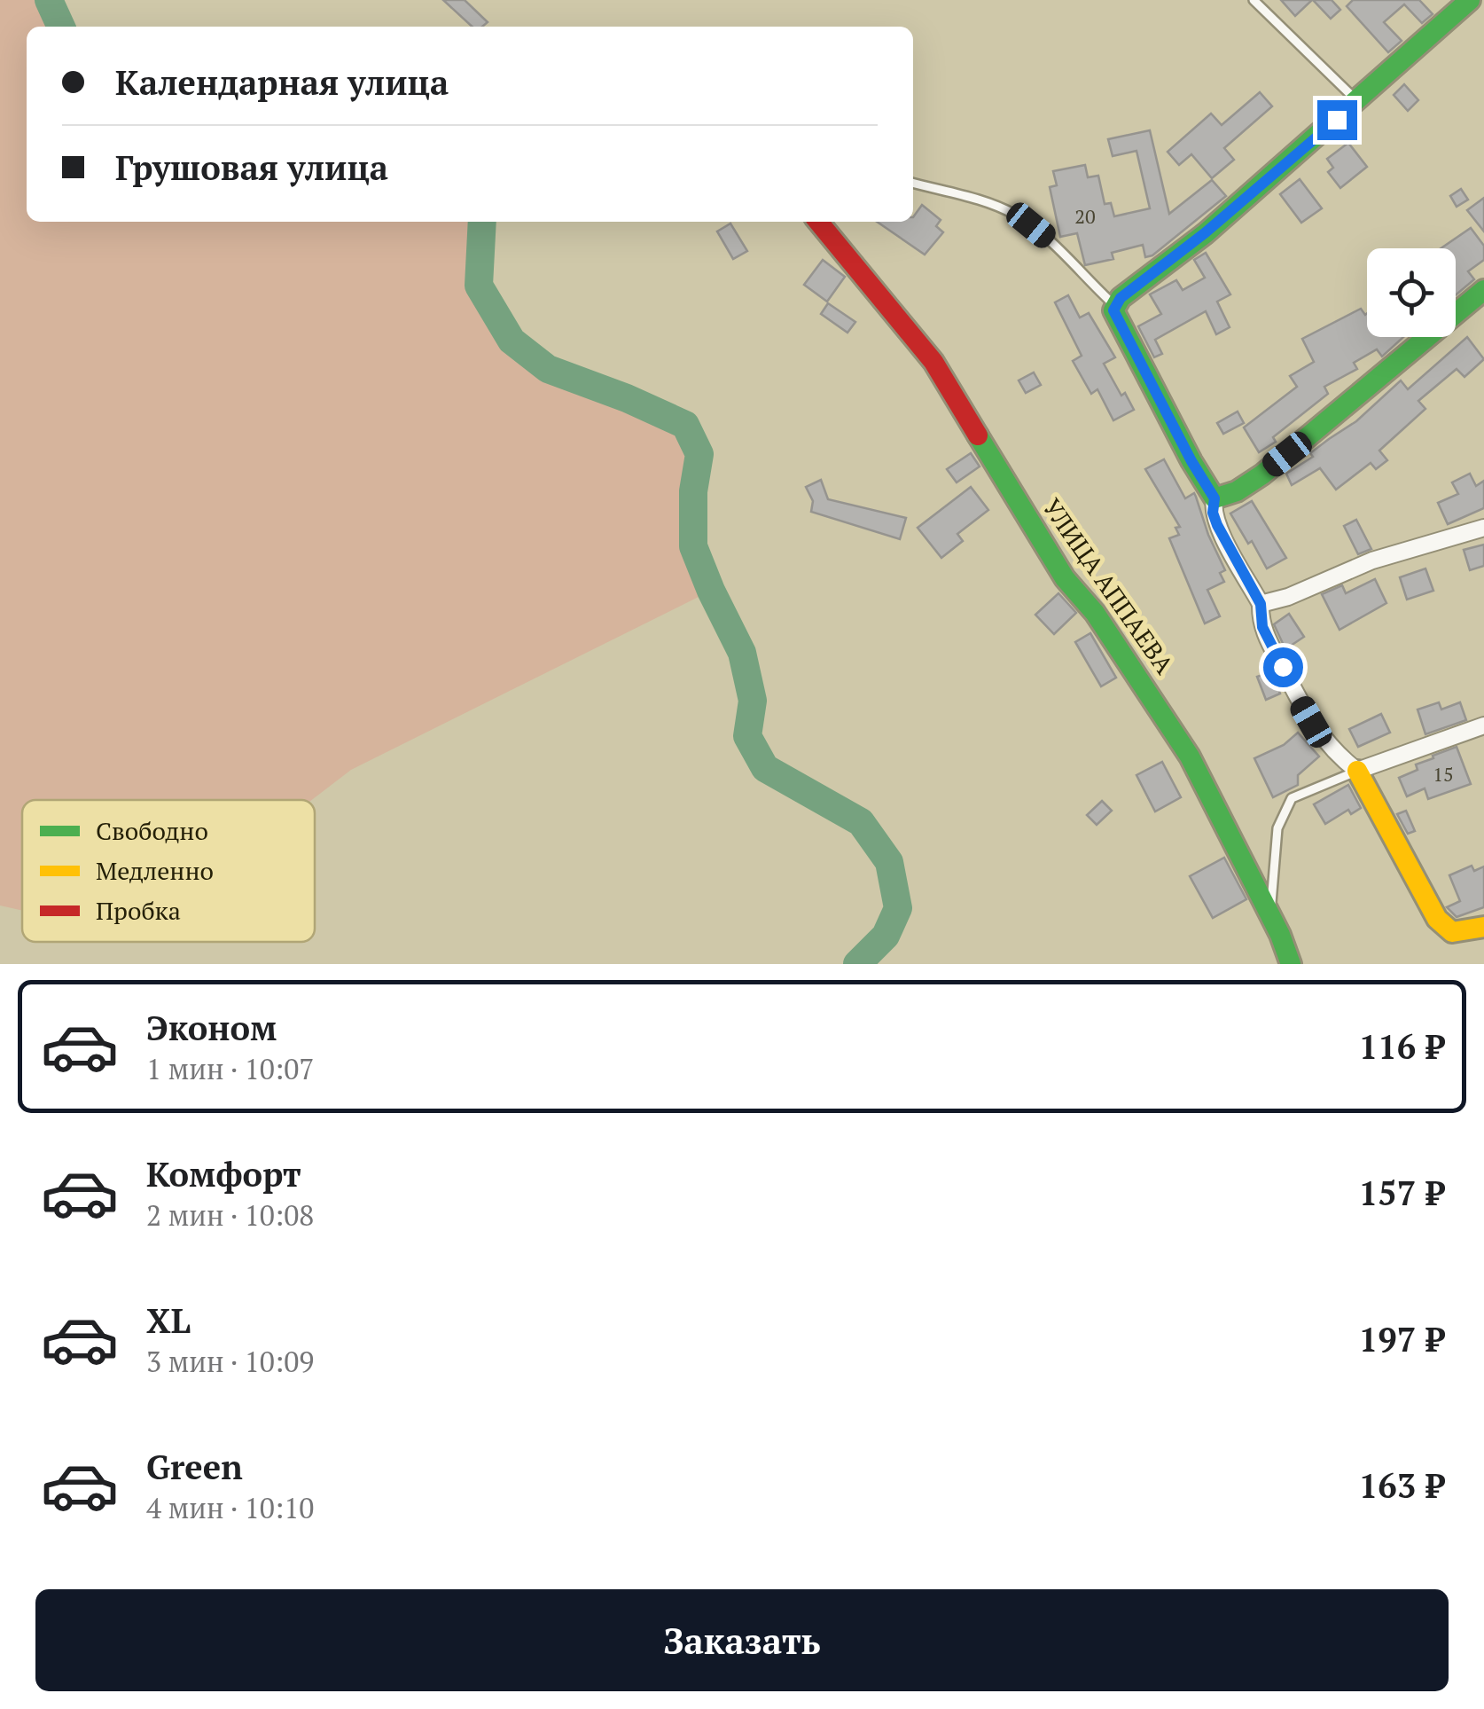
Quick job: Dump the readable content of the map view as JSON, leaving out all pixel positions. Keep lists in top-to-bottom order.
{
  "streets": {
    "street": ["УЛИЦА АППАЕВА"]
  },
  "house_numbers": ["20", "15"],
  "legend": ["Свободно", "Медленно", "Пробка"],
  "page": {
    "banner": ["Календарная улица", "Грушовая улица"],
    "list": [
      {
        "name": "Эконом",
        "note": "1 мин · 10:07",
        "value": "116 ₽"
      },
      {
        "name": "Комфорт",
        "note": "2 мин · 10:08",
        "value": "157 ₽"
      },
      {
        "name": "XL",
        "note": "3 мин · 10:09",
        "value": "197 ₽"
      },
      {
        "name": "Green",
        "note": "4 мин · 10:10",
        "value": "163 ₽"
      }
    ],
    "buttons": "Заказать"
  }
}
